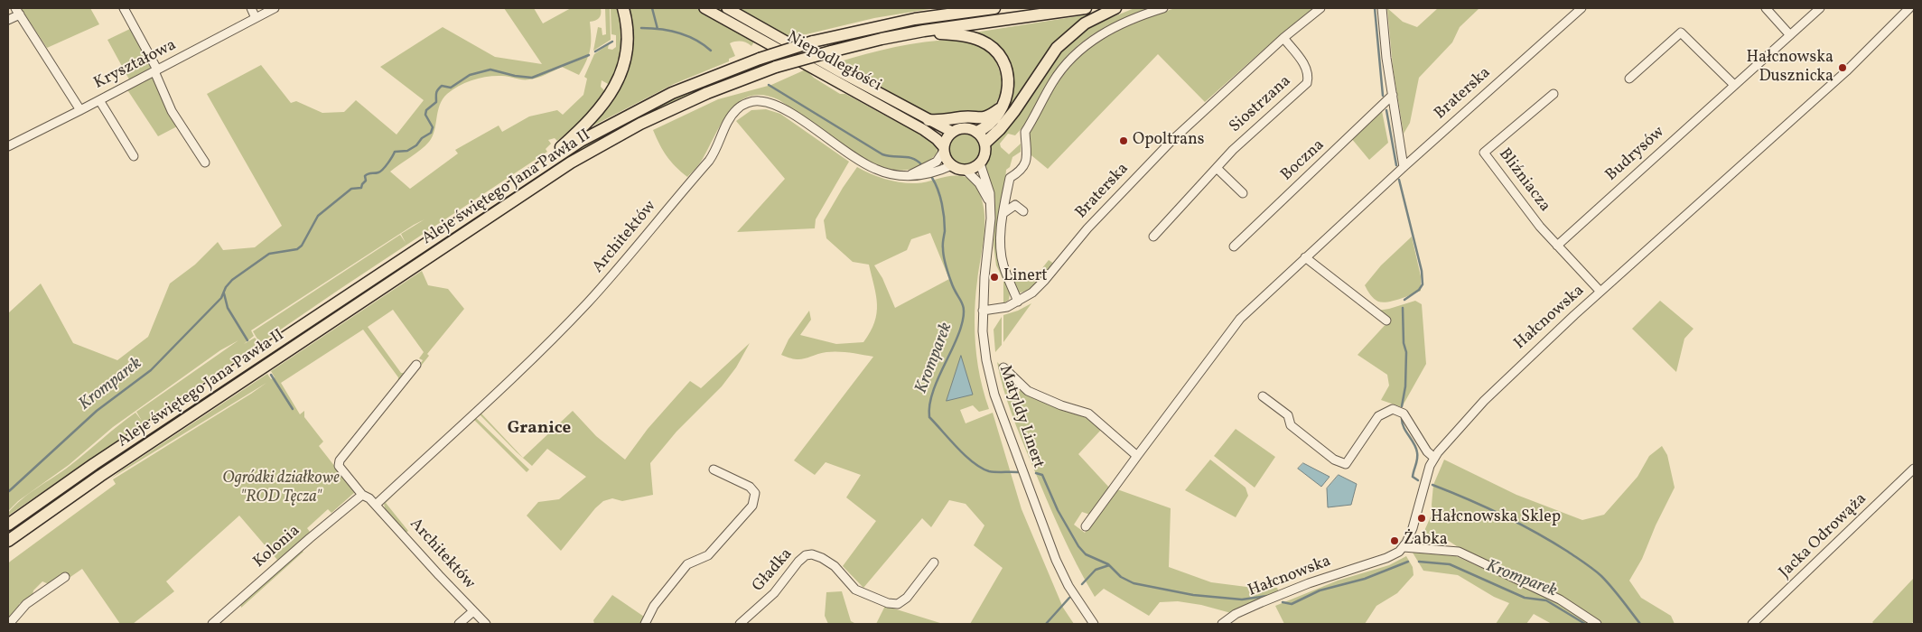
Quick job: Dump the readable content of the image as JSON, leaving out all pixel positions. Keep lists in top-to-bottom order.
{
  "streets": {
    "highway": ["Aleje świętego Jana Pawła II"],
    "main road": ["Niepodległości"],
    "street": [
      "Kryształowa",
      "Braterska",
      "Siostrzana",
      "Budrysów",
      "Boczna",
      "Bliźniacza",
      "Architektów",
      "Hałcnowska",
      "Matyldy Linert",
      "Jacka Odrowąża",
      "Kolonia",
      "Gładka"
    ]
  },
  "crossings": [
    ["Niepodległości", "Architektów"],
    ["Niepodległości", "Matyldy Linert"],
    ["Braterska", "Siostrzana"],
    ["Braterska", "Matyldy Linert"],
    ["Budrysów", "Bliźniacza"],
    ["Bliźniacza", "Hałcnowska"],
    ["Architektów", "Matyldy Linert"],
    ["Architektów", "Kolonia"]
  ],
  "districts": ["Granice"],
  "water": ["Kromparek"],
  "parks": ["Ogródki działkowe \"ROD Tęcza\""],
  "places": [
    "Hałcnowska Dusznicka",
    "Opoltrans",
    "Linert",
    "Hałcnowska Sklep",
    "Żabka"
  ]
}
